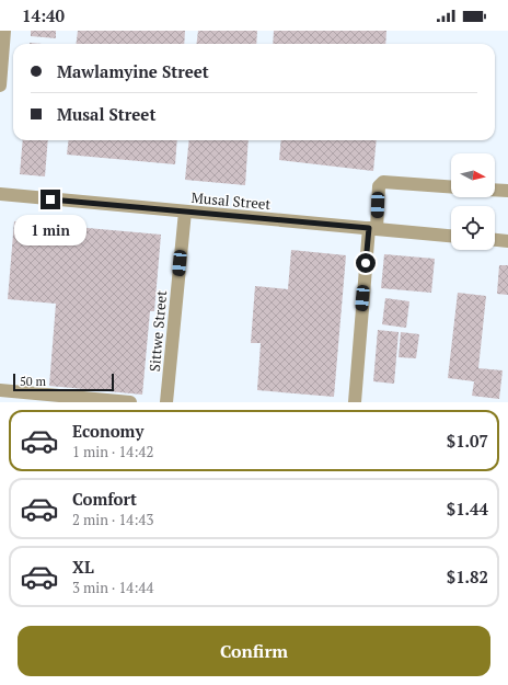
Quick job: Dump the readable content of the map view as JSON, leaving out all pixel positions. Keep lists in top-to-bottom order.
{
  "streets": {
    "street": ["Musal Street", "Sittwe Street"]
  },
  "crossings": [
    ["Musal Street", "Sittwe Street"]
  ],
  "scale_bar": "50 m",
  "north": "right",
  "page": {
    "status": "14:40",
    "banner": ["Mawlamyine Street", "Musal Street"],
    "bubble": "1 min",
    "scale": "50 m",
    "list": [
      {
        "name": "Economy",
        "note": "1 min · 14:42",
        "value": "$1.07"
      },
      {
        "name": "Comfort",
        "note": "2 min · 14:43",
        "value": "$1.44"
      },
      {
        "name": "XL",
        "note": "3 min · 14:44",
        "value": "$1.82"
      }
    ],
    "buttons": "Confirm"
  }
}
